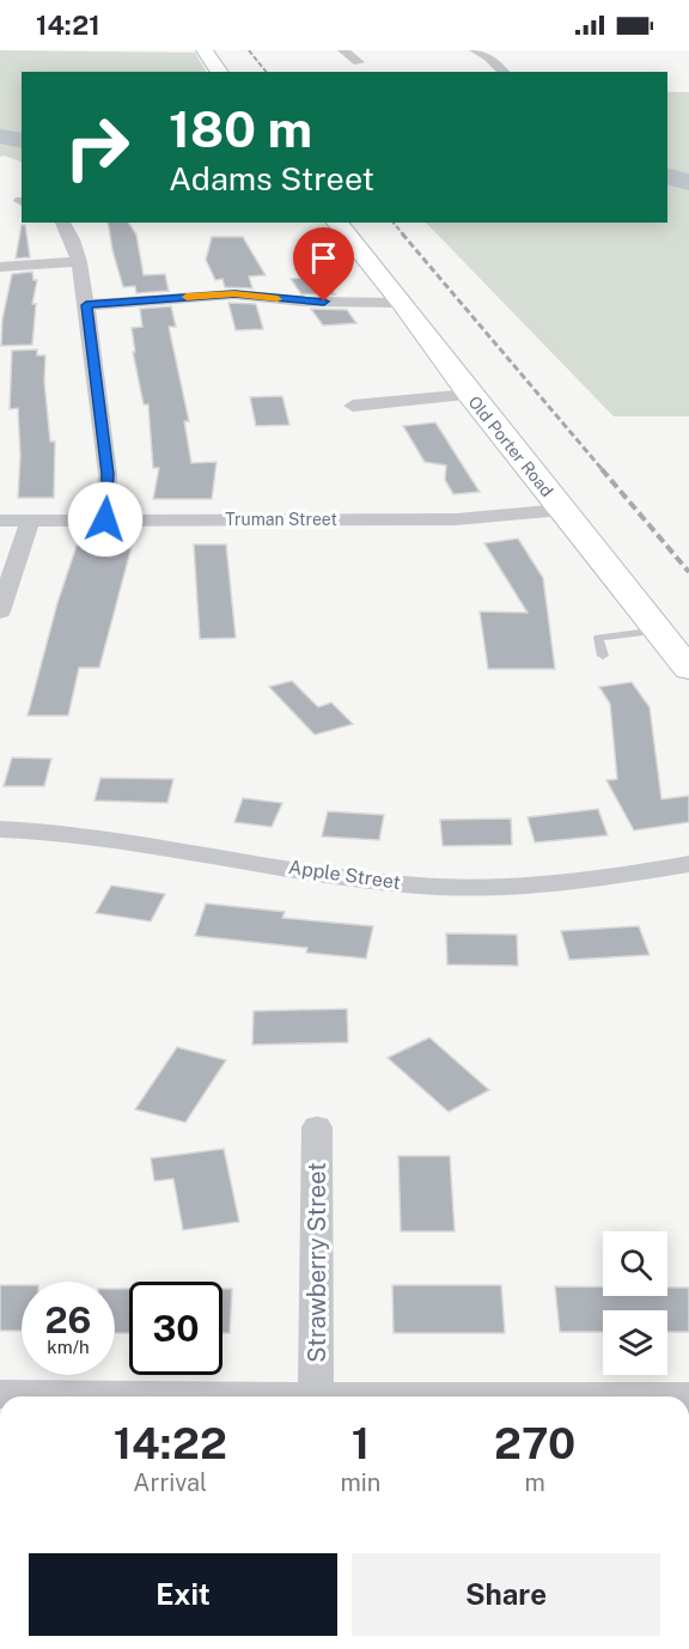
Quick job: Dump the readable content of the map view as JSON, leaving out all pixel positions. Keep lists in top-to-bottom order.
{
  "streets": {
    "street": [
      "Old Porter Road",
      "Truman Street",
      "Apple Street",
      "Strawberry Street"
    ]
  },
  "crossings": [
    ["Old Porter Road", "Truman Street"]
  ],
  "page": {
    "status": "14:21",
    "turn": ["180 m", "Adams Street"],
    "speed": "26 km/h",
    "limit": "30",
    "eta": [
      "14:22",
      "Arrival",
      "1",
      "min",
      "270",
      "m"
    ],
    "buttons": ["Exit", "Share"]
  }
}
